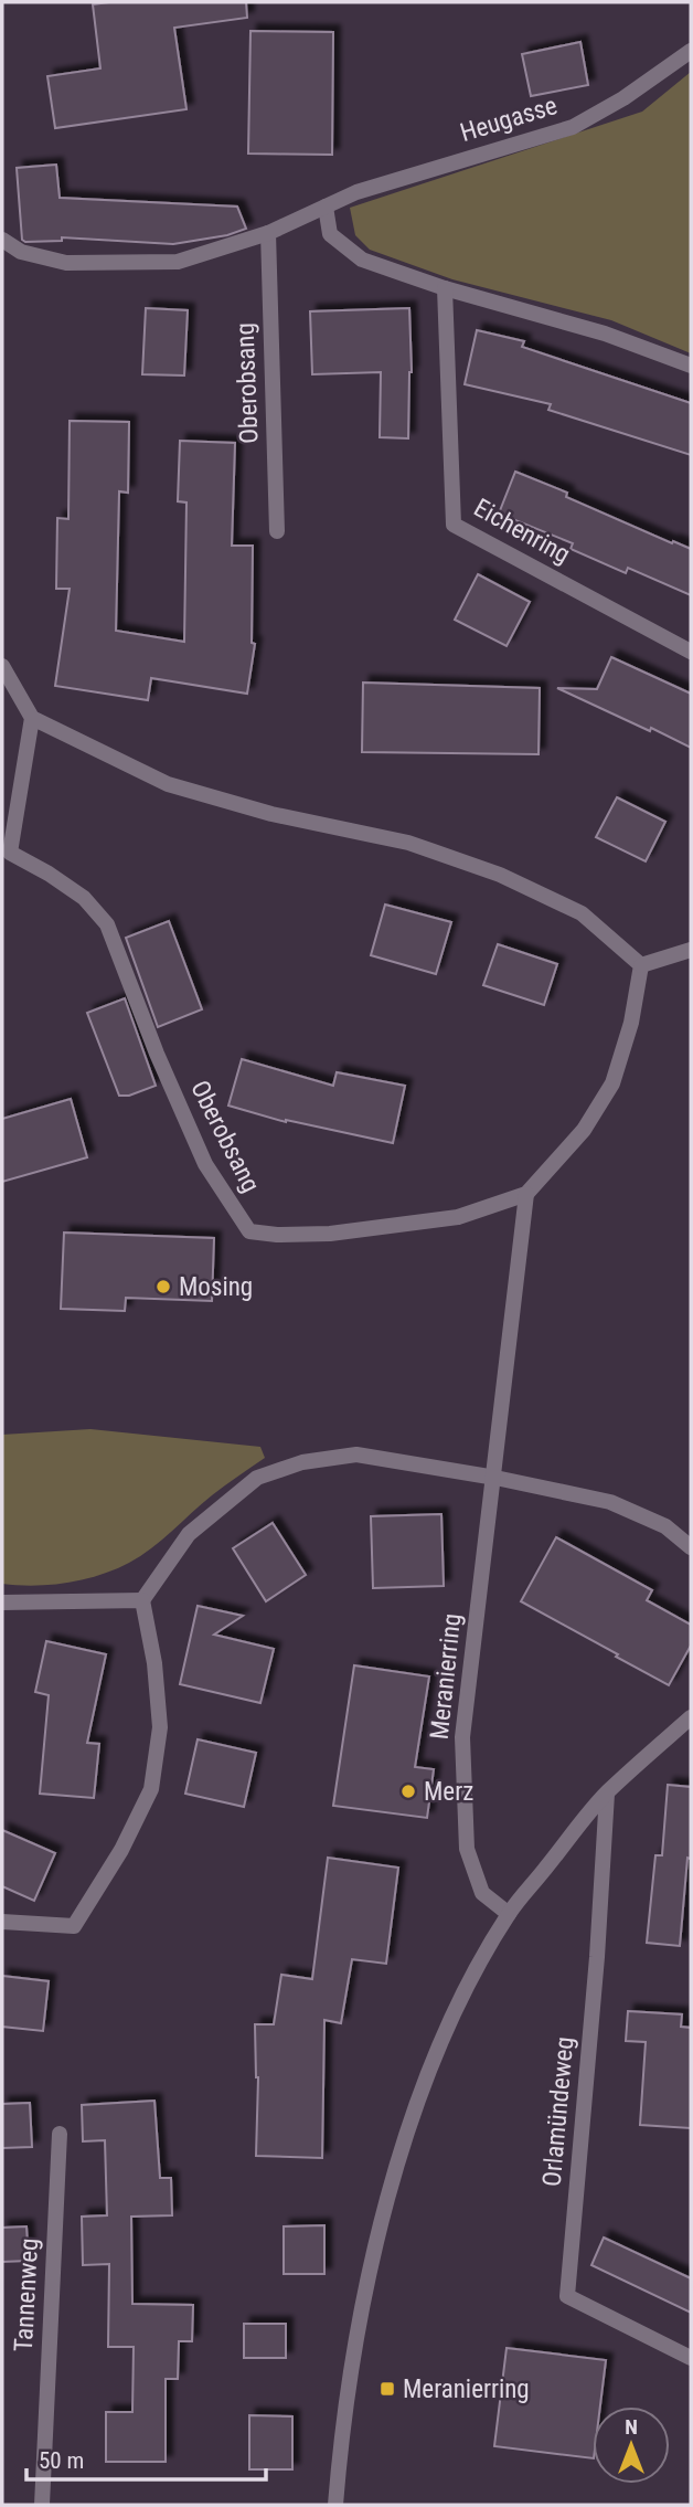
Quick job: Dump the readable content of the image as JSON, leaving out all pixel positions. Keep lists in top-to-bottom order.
{
  "streets": {
    "street": [
      "Heugasse",
      "Oberobsang",
      "Eichenring",
      "Meranierring",
      "Orlamündeweg",
      "Tannenweg"
    ]
  },
  "crossings": [
    ["Oberobsang", "Meranierring"]
  ],
  "places": {
    "other": ["Mosing", "Merz"],
    "transit": ["Meranierring"]
  },
  "scale_bar": "50 m",
  "north": "top"
}
